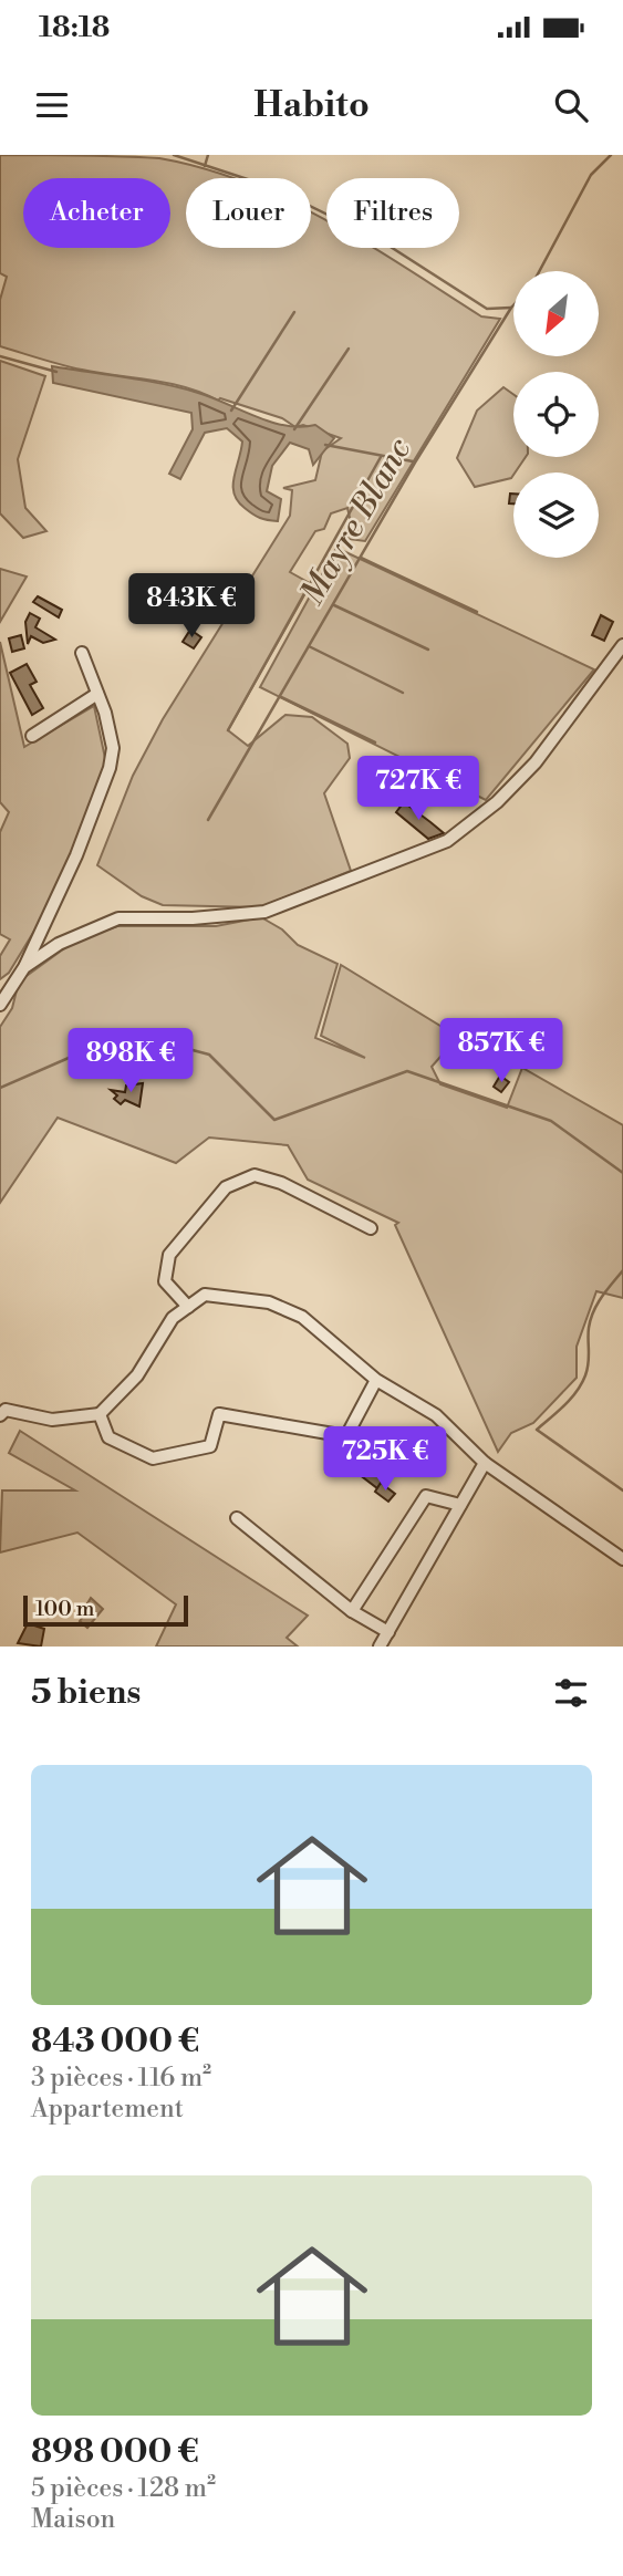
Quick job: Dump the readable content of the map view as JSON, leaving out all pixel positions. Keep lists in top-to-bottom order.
{
  "water": ["Mayre Blanc"],
  "scale_bar": "100 m",
  "north": "bottom left",
  "page": {
    "status": "18:18",
    "header": "Habito",
    "chip": ["Acheter", "Louer", "Filtres"],
    "price": [
      "843K €",
      "727K €",
      "857K €",
      "898K €",
      "725K €"
    ],
    "scale": "100 m",
    "heading": "5 biens",
    "list": [
      {
        "name": "843 000 €",
        "note": "3 pièces · 116 m² · Appartement"
      },
      {
        "name": "898 000 €",
        "note": "5 pièces · 128 m² · Maison"
      }
    ]
  }
}
